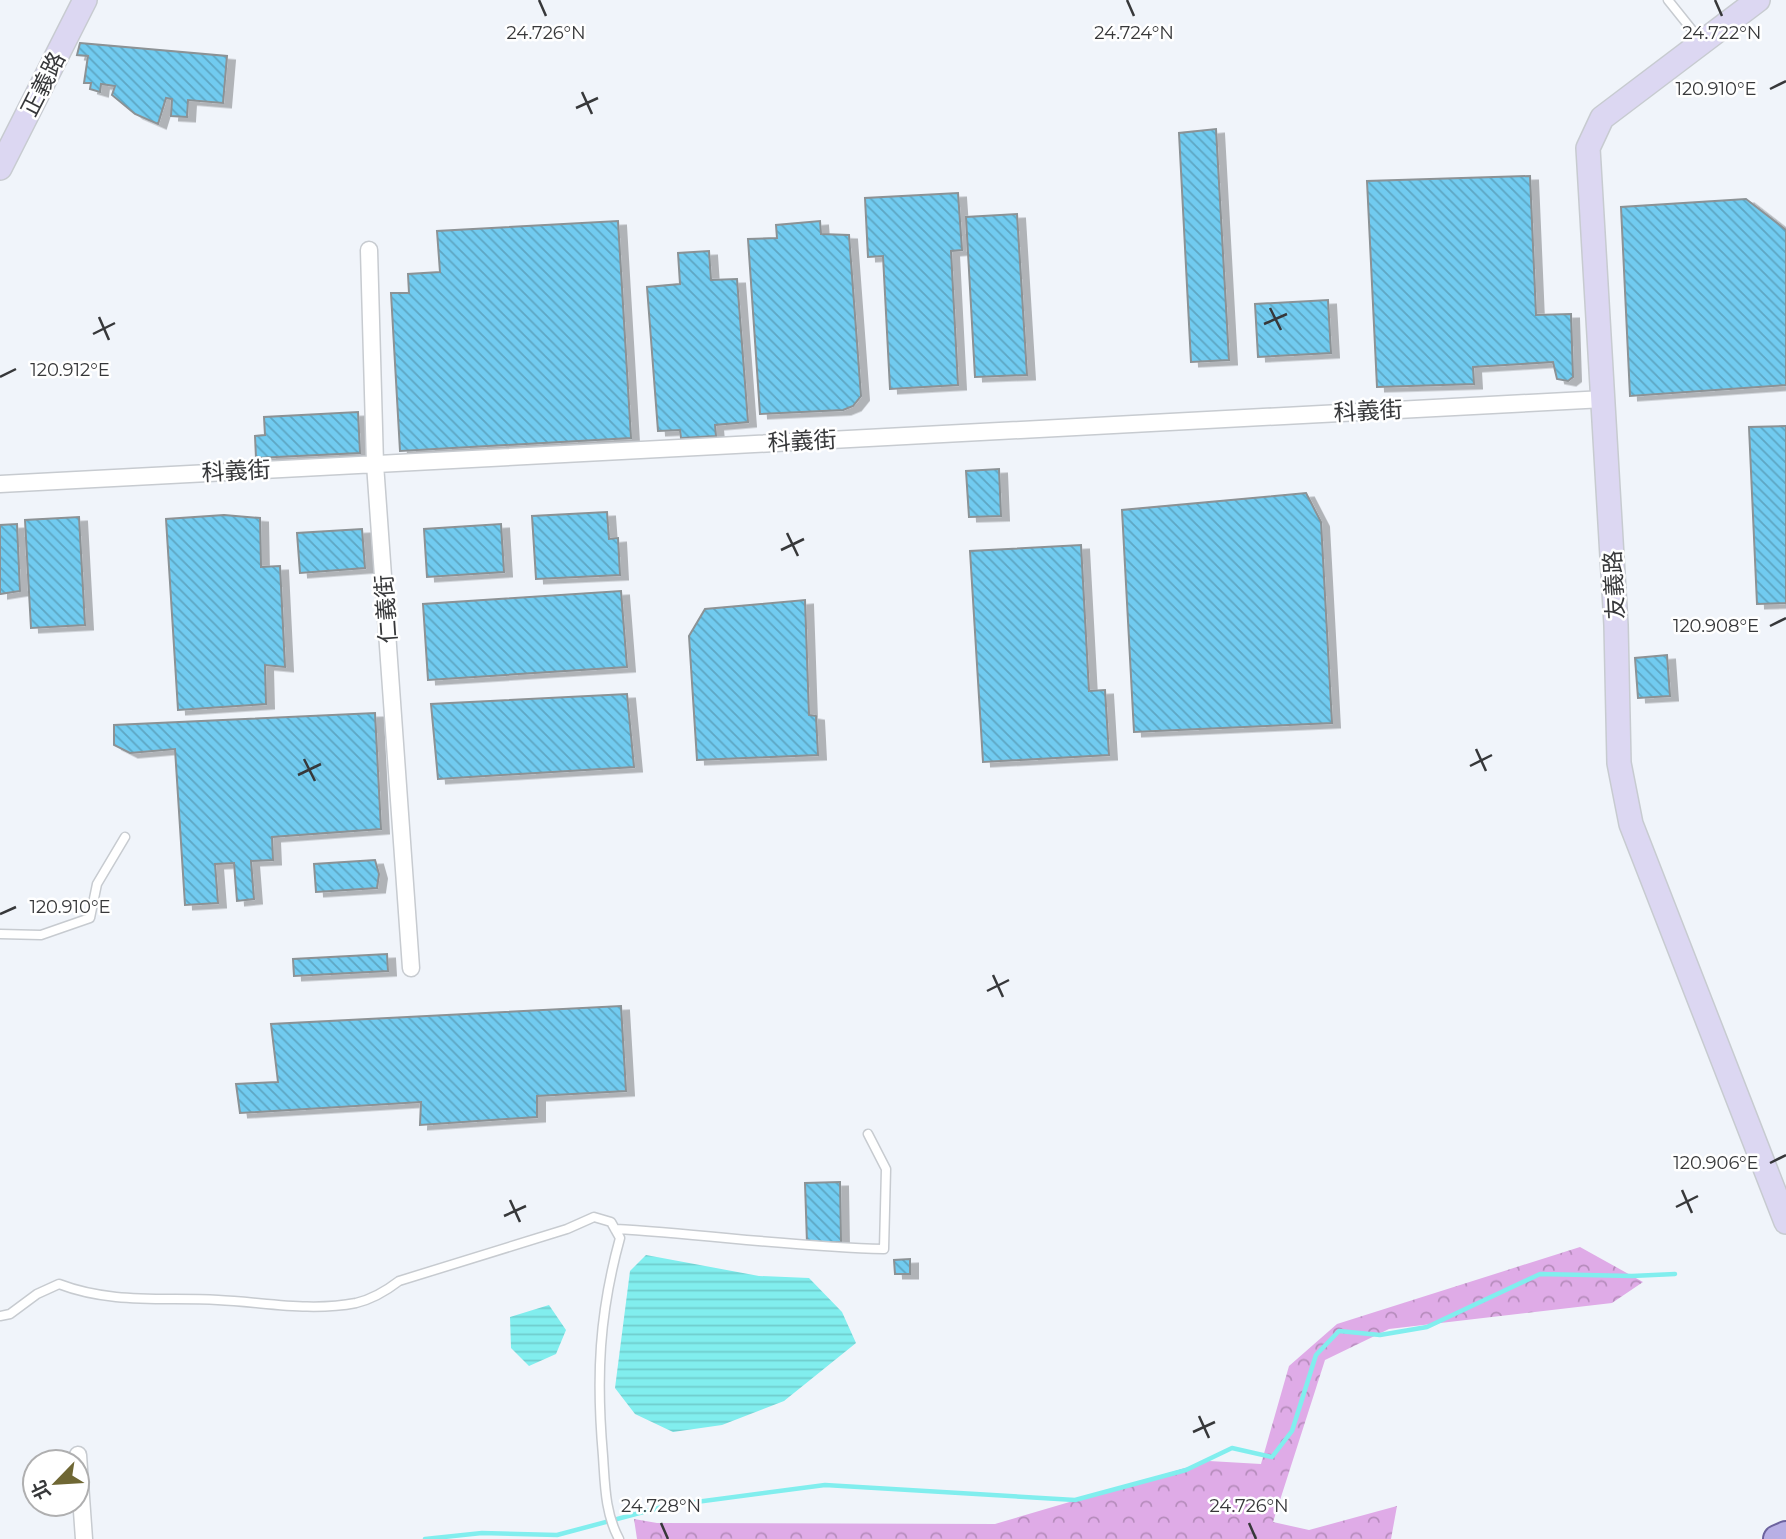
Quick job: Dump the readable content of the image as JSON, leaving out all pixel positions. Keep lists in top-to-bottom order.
{
  "streets": {
    "street": [
      "正義路",
      "科義街",
      "友義路",
      "仁義街"
    ]
  },
  "crossings": [
    ["科義街", "友義路"],
    ["科義街", "仁義街"]
  ],
  "north": "bottom left",
  "coordinates": [
    "24.726°N",
    "24.724°N",
    "24.722°N",
    "120.910°E",
    "120.912°E",
    "120.908°E",
    "120.906°E",
    "24.728°N"
  ]
}
